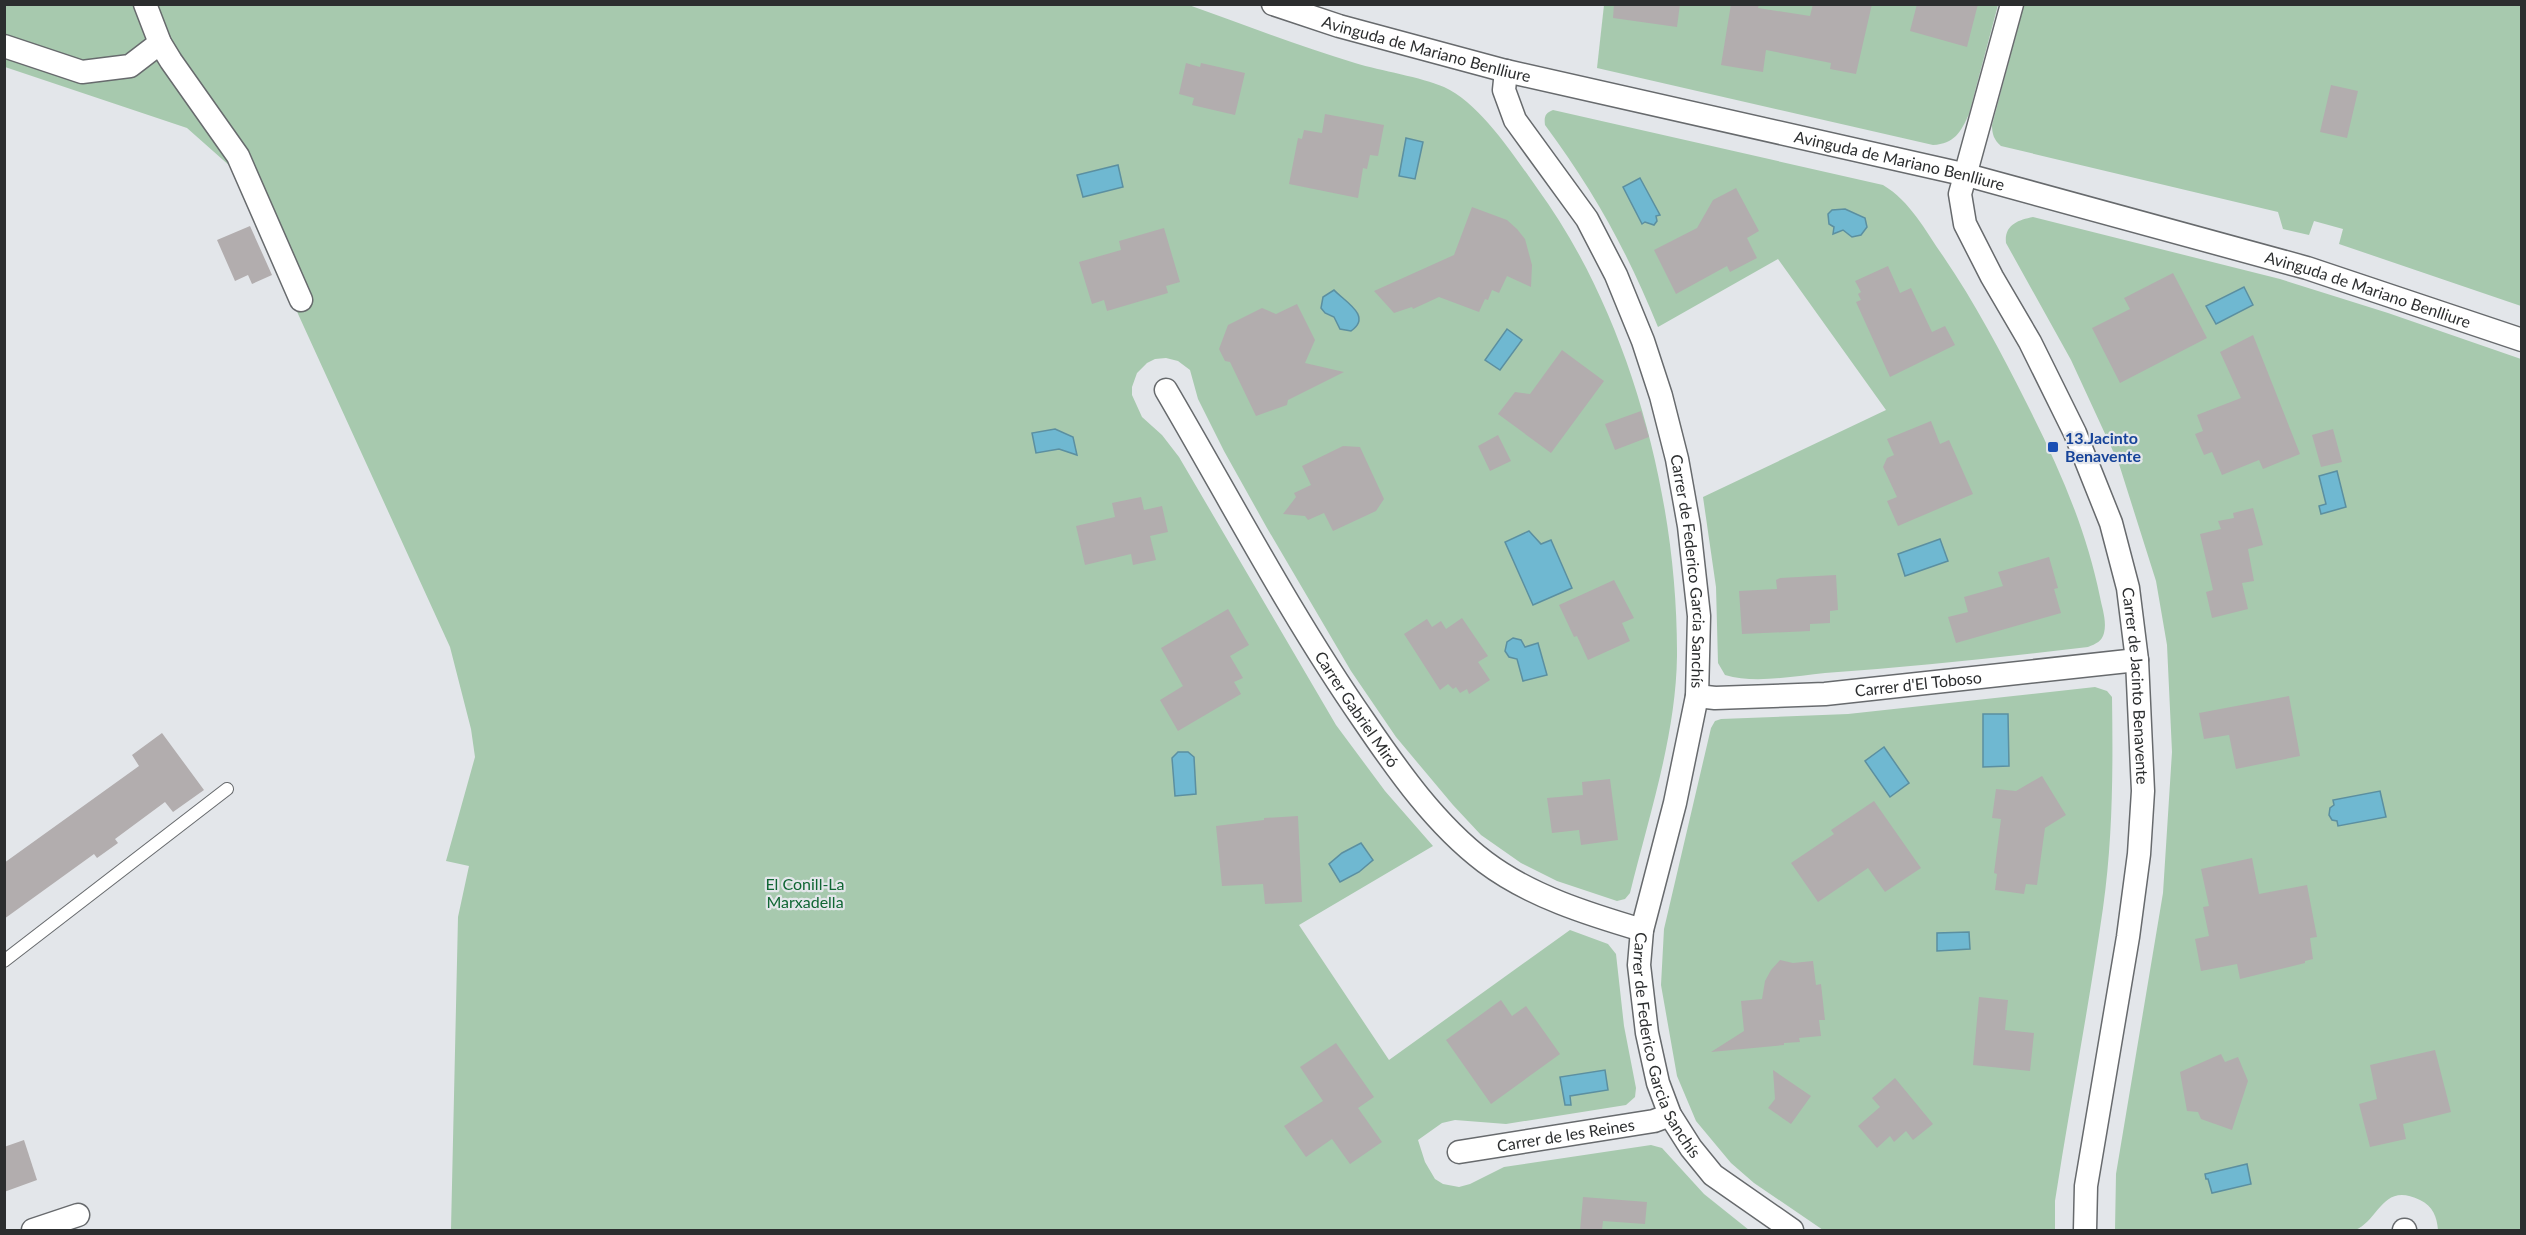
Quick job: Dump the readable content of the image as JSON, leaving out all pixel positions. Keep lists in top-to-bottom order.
{
  "streets": {
    "street": [
      "Avinguda de Mariano Benlliure",
      "Carrer de Federico Garcia Sanchís",
      "Carrer d'El Toboso",
      "Carrer de Jacinto Benavente",
      "Carrer Gabriel Miró",
      "Carrer de les Reines"
    ]
  },
  "crossings": [
    ["Avinguda de Mariano Benlliure", "Carrer de Federico Garcia Sanchís"],
    ["Avinguda de Mariano Benlliure", "Carrer de Jacinto Benavente"],
    ["Carrer de Federico Garcia Sanchís", "Carrer d'El Toboso"],
    ["Carrer de Federico Garcia Sanchís", "Carrer Gabriel Miró"],
    ["Carrer de Federico Garcia Sanchís", "Carrer de les Reines"],
    ["Carrer d'El Toboso", "Carrer de Jacinto Benavente"]
  ],
  "parks": ["El Conill-La Marxadella"],
  "places": {
    "transit": ["13.Jacinto Benavente"]
  }
}
